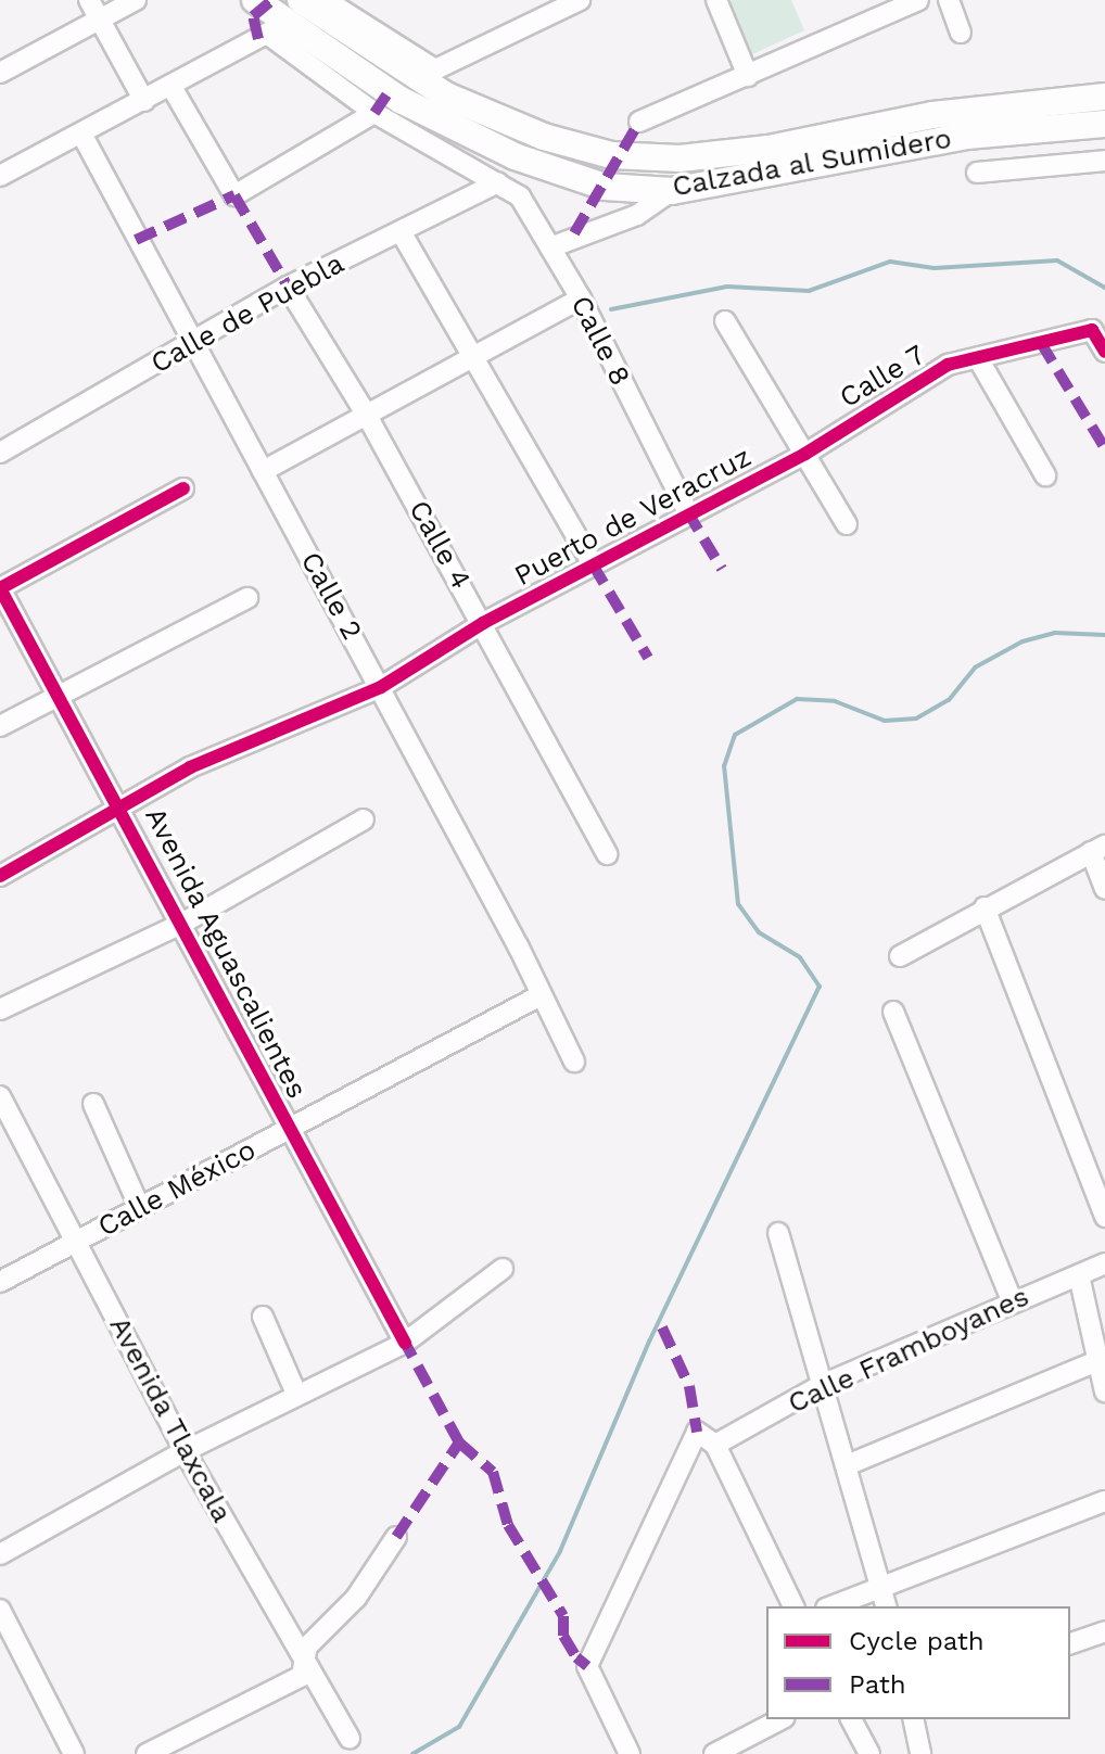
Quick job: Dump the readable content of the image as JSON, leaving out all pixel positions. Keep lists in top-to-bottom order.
{
  "streets": {
    "main road": ["Calzada al Sumidero"],
    "street": [
      "Calle de Puebla",
      "Calle 8",
      "Calle 7",
      "Puerto de Veracruz",
      "Calle 4",
      "Calle 2",
      "Avenida Aguascalientes",
      "Calle México",
      "Calle Framboyanes",
      "Avenida Tlaxcala"
    ]
  },
  "crossings": [
    ["Calzada al Sumidero", "Calle 8"],
    ["Calle de Puebla", "Calle 8"],
    ["Calle de Puebla", "Calle 4"],
    ["Calle de Puebla", "Calle 2"],
    ["Calle 8", "Puerto de Veracruz"],
    ["Calle 7", "Puerto de Veracruz"],
    ["Puerto de Veracruz", "Calle 4"],
    ["Puerto de Veracruz", "Calle 2"],
    ["Puerto de Veracruz", "Avenida Aguascalientes"],
    ["Calle 2", "Calle México"],
    ["Avenida Aguascalientes", "Calle México"],
    ["Calle México", "Avenida Tlaxcala"]
  ],
  "legend": ["Cycle path", "Path"]
}
